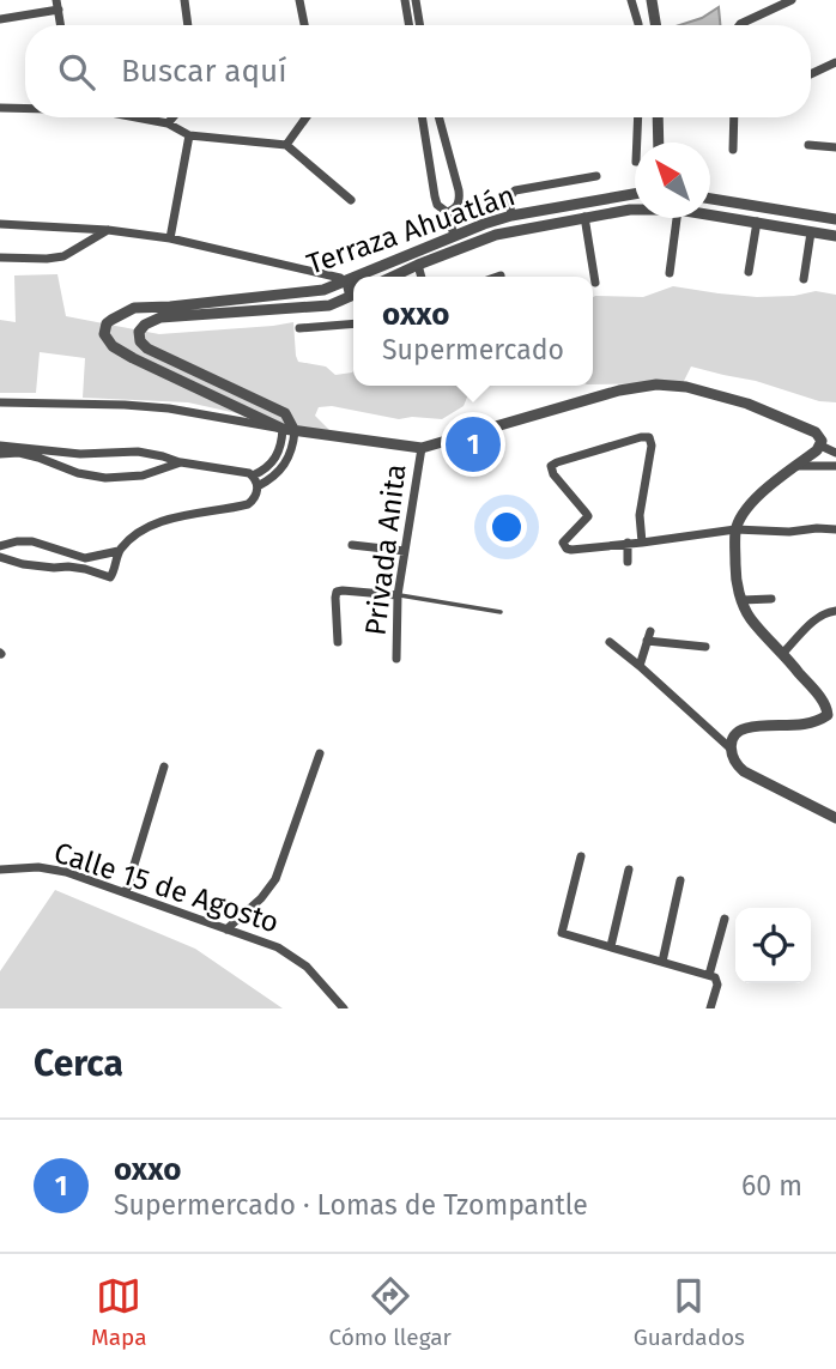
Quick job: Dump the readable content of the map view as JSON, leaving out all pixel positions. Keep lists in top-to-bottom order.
{
  "streets": {
    "street": ["Terraza Ahuatlán", "Privada Anita", "Calle 15 de Agosto"]
  },
  "north": "top left",
  "page": {
    "search": "Buscar aquí",
    "popup": ["oxxo", "Supermercado"],
    "pins": "1",
    "heading": "Cerca",
    "list": [
      {
        "mark": "1",
        "name": "oxxo",
        "note": "Supermercado · Lomas de Tzompantle",
        "value": "60 m"
      }
    ],
    "nav": ["Mapa", "Cómo llegar", "Guardados"]
  }
}
